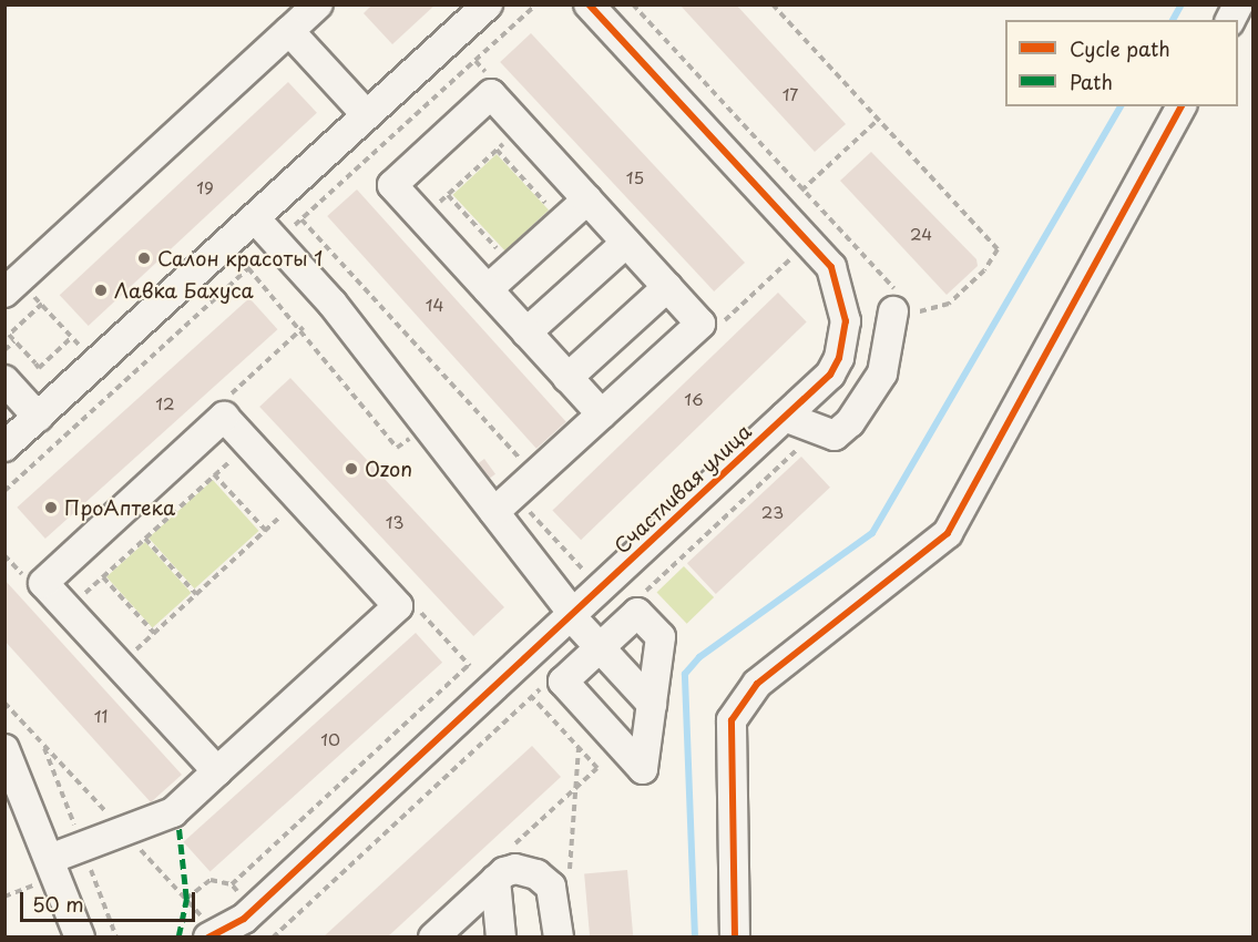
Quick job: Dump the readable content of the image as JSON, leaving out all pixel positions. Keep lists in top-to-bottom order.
{
  "streets": {
    "street": ["Счастливая улица"]
  },
  "places": [
    "Салон красоты 1",
    "Лавка Бахуса",
    "Ozon",
    "ПроАптека"
  ],
  "house_numbers": [
    "17",
    "15",
    "19",
    "24",
    "14",
    "16",
    "12",
    "23",
    "13",
    "11",
    "10"
  ],
  "legend": ["Cycle path", "Path"],
  "scale_bar": "50 m"
}
